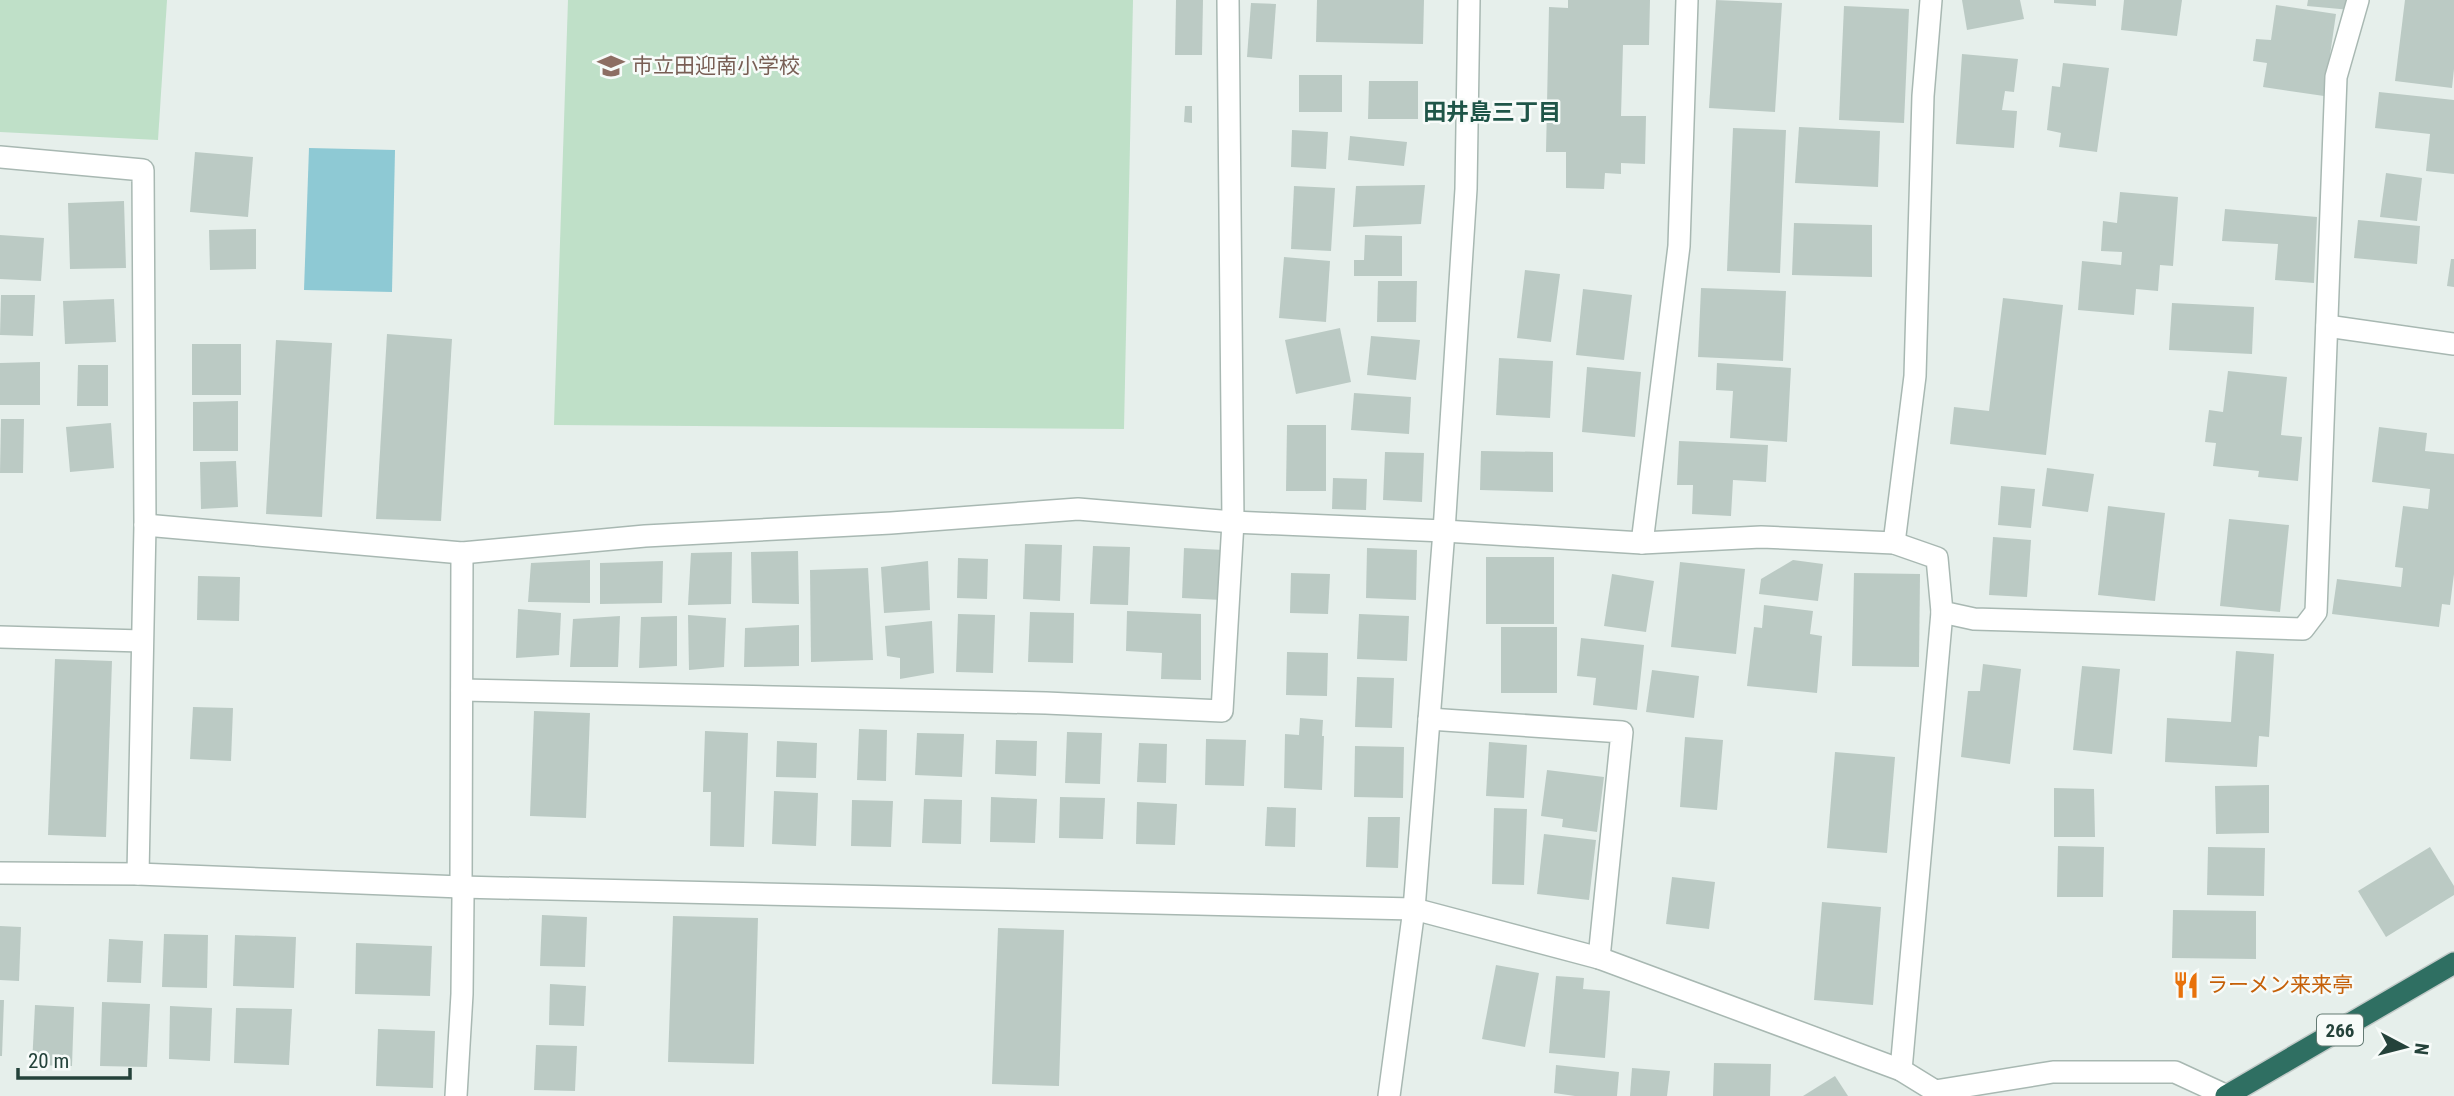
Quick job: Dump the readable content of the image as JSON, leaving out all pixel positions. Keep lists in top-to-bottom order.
{
  "streets": {
    "highway": ["266"]
  },
  "districts": ["田井島三丁目"],
  "places": {
    "school or university": ["市立田迎南小学校"],
    "restaurant": ["ラーメン来来亭"]
  },
  "scale_bar": "20 m",
  "north": "right"
}
